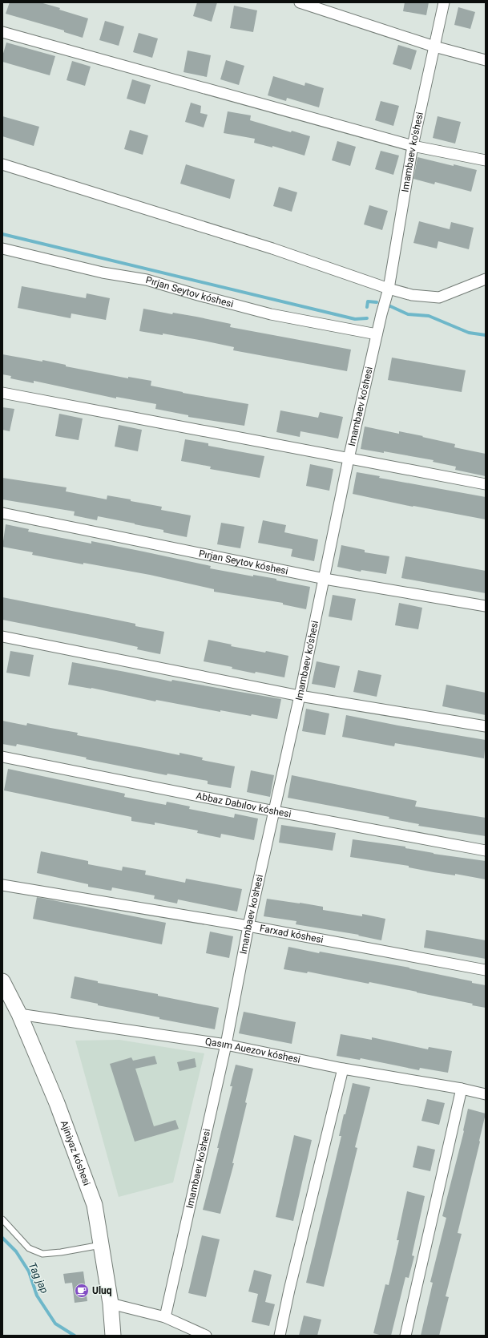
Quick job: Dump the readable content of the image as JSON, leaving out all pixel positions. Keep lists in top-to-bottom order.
{
  "streets": {
    "street": [
      "Imambaev ko'shesi",
      "Pırjan Seytov kóshesi",
      "Abbaz Dabılov kóshesi",
      "Farxad kóshesi",
      "Qasım Auezov kóshesi",
      "Ajiniyaz kóshesi"
    ]
  },
  "crossings": [
    ["Imambaev ko'shesi", "Pırjan Seytov kóshesi"],
    ["Imambaev ko'shesi", "Abbaz Dabılov kóshesi"],
    ["Imambaev ko'shesi", "Farxad kóshesi"],
    ["Imambaev ko'shesi", "Qasım Auezov kóshesi"],
    ["Qasım Auezov kóshesi", "Ajiniyaz kóshesi"]
  ],
  "water": ["Tag jap"],
  "places": {
    "cafe": ["Uluq"]
  }
}
